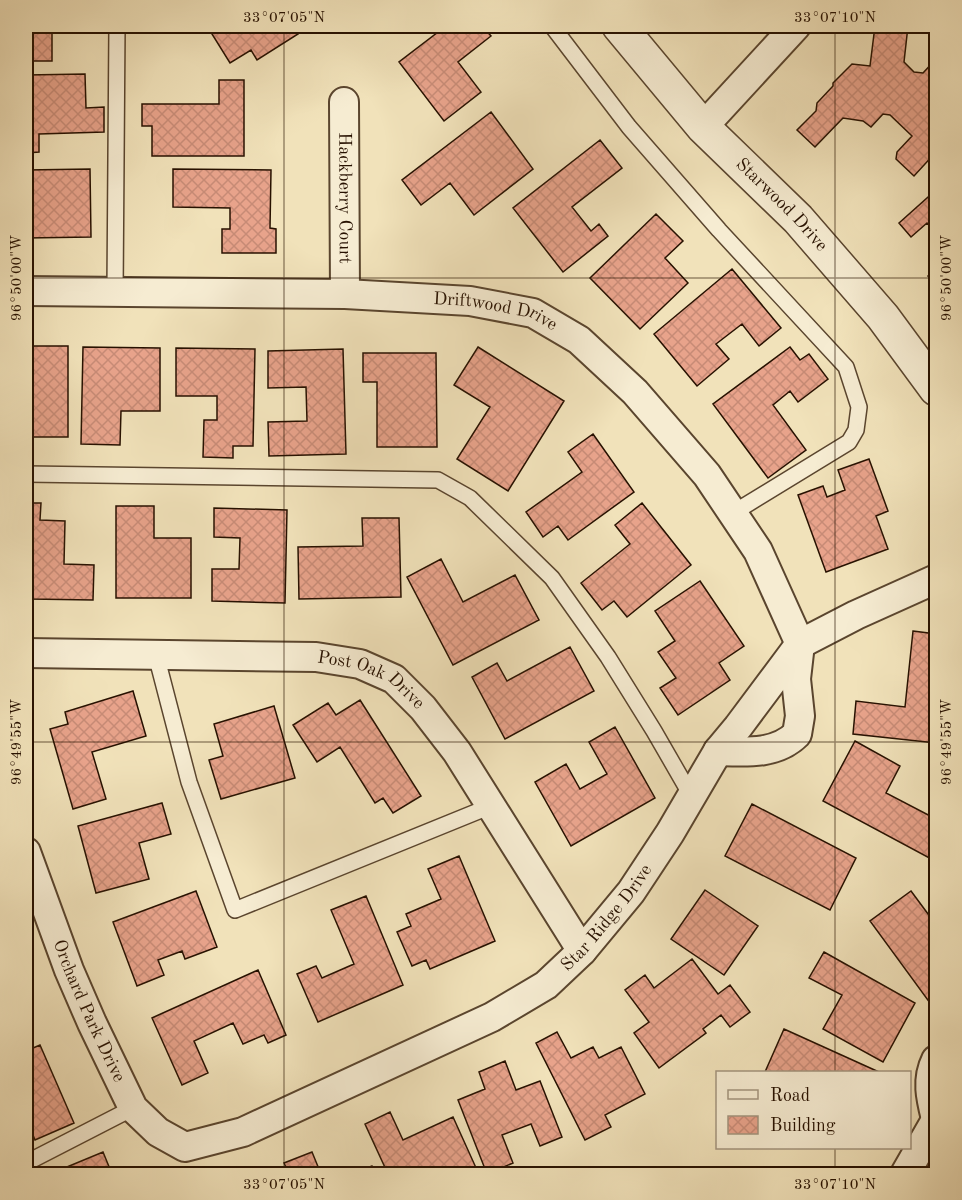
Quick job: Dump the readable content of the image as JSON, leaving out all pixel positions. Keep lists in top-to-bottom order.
{
  "streets": {
    "street": [
      "Hackberry Court",
      "Starwood Drive",
      "Driftwood Drive",
      "Post Oak Drive",
      "Star Ridge Drive",
      "Orchard Park Drive"
    ]
  },
  "crossings": [
    ["Hackberry Court", "Driftwood Drive"],
    ["Driftwood Drive", "Star Ridge Drive"],
    ["Post Oak Drive", "Star Ridge Drive"],
    ["Star Ridge Drive", "Orchard Park Drive"]
  ],
  "legend": ["Road", "Building"],
  "coordinates": [
    "33°07'05\"N",
    "33°07'10\"N",
    "96°50'00\"W",
    "96°49'55\"W"
  ]
}
